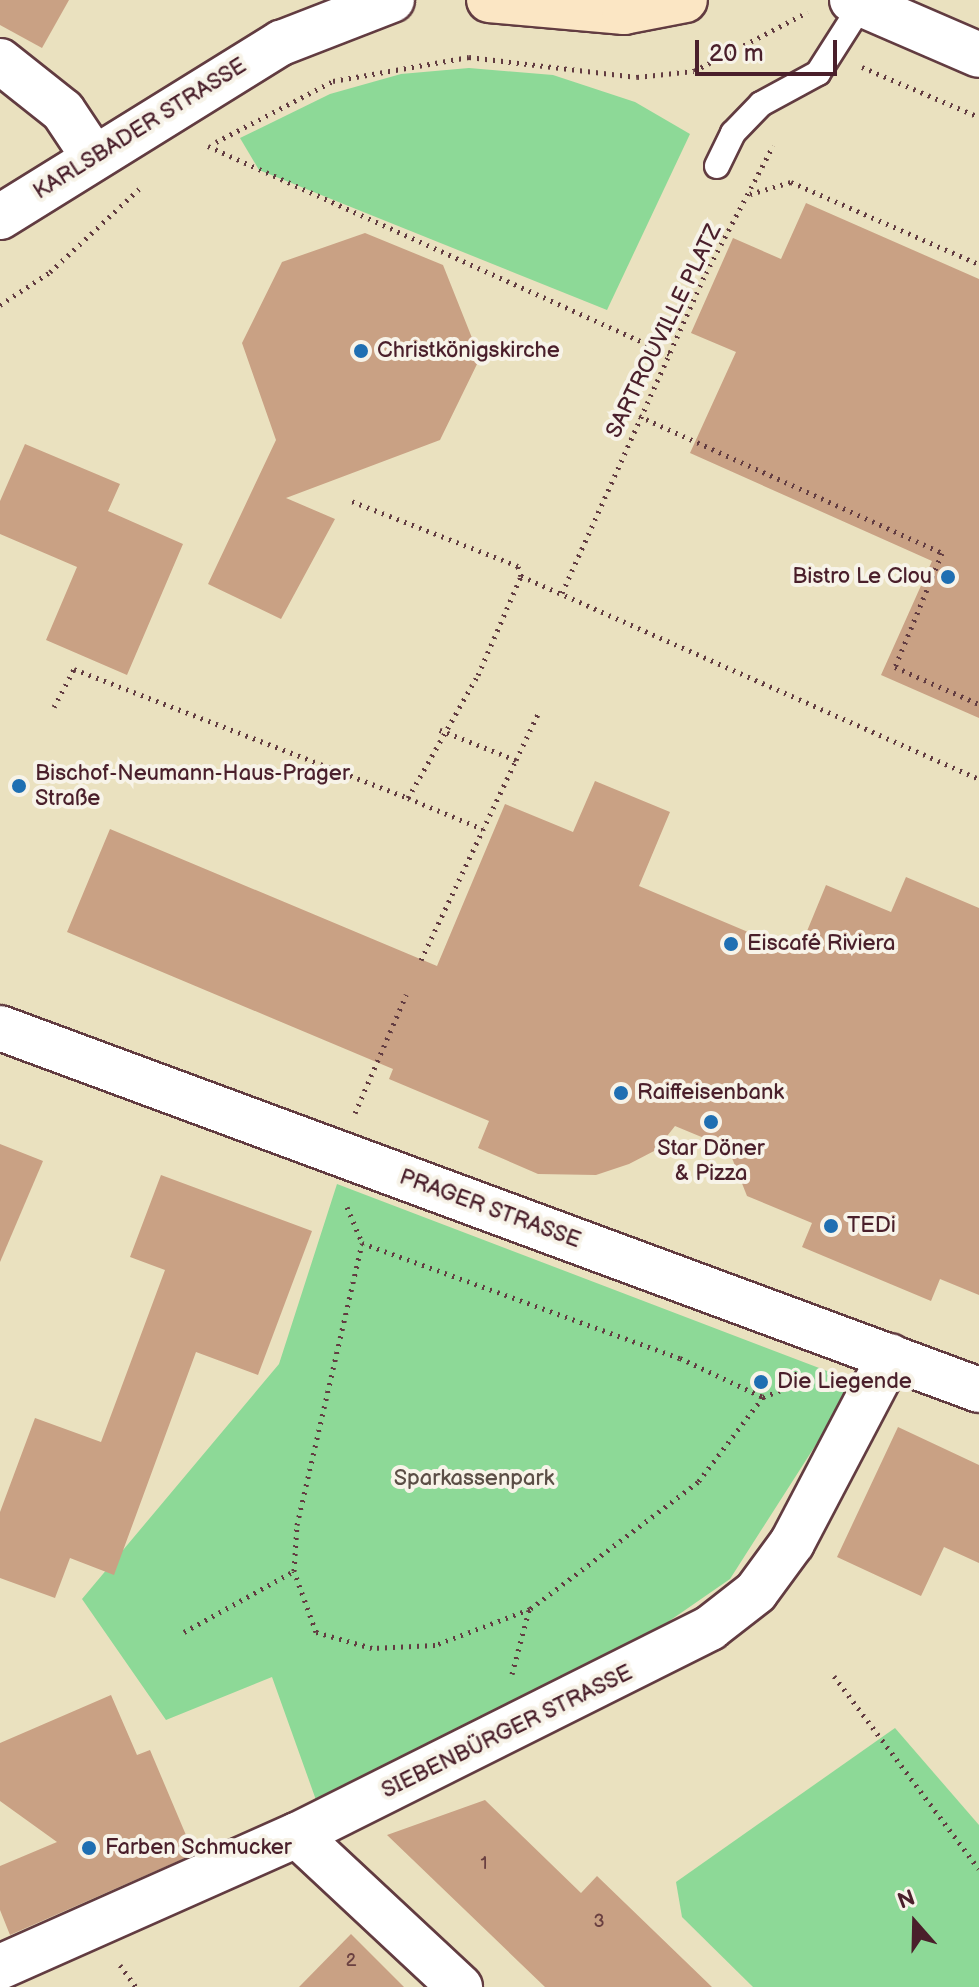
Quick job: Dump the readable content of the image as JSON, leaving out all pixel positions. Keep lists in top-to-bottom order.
{
  "streets": {
    "street": ["KARLSBADER STRASSE", "PRAGER STRASSE", "SIEBENBÜRGER STRASSE"],
    "path": ["SARTROUVILLE PLATZ"]
  },
  "crossings": [
    ["PRAGER STRASSE", "SIEBENBÜRGER STRASSE"]
  ],
  "parks": ["Sparkassenpark"],
  "places": [
    "Christkönigskirche",
    "Bistro Le Clou",
    "Bischof-Neumann-Haus-Prager Straße",
    "Eiscafé Riviera",
    "Raiffeisenbank",
    "Star Döner & Pizza",
    "TEDi",
    "Die Liegende",
    "Farben Schmucker"
  ],
  "house_numbers": ["1", "3", "2"],
  "scale_bar": "20 m",
  "north": "top"
}
